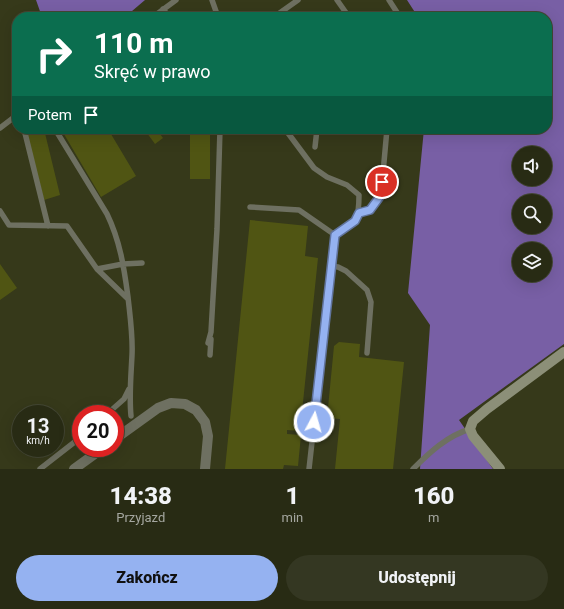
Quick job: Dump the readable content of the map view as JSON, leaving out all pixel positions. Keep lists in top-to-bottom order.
{
  "page": {
    "turn": ["110 m", "Skręć w prawo"],
    "then": "Potem",
    "speed": "13 km/h",
    "limit": "20",
    "eta": [
      "14:38",
      "Przyjazd",
      "1",
      "min",
      "160",
      "m"
    ],
    "buttons": ["Zakończ", "Udostępnij"]
  }
}
